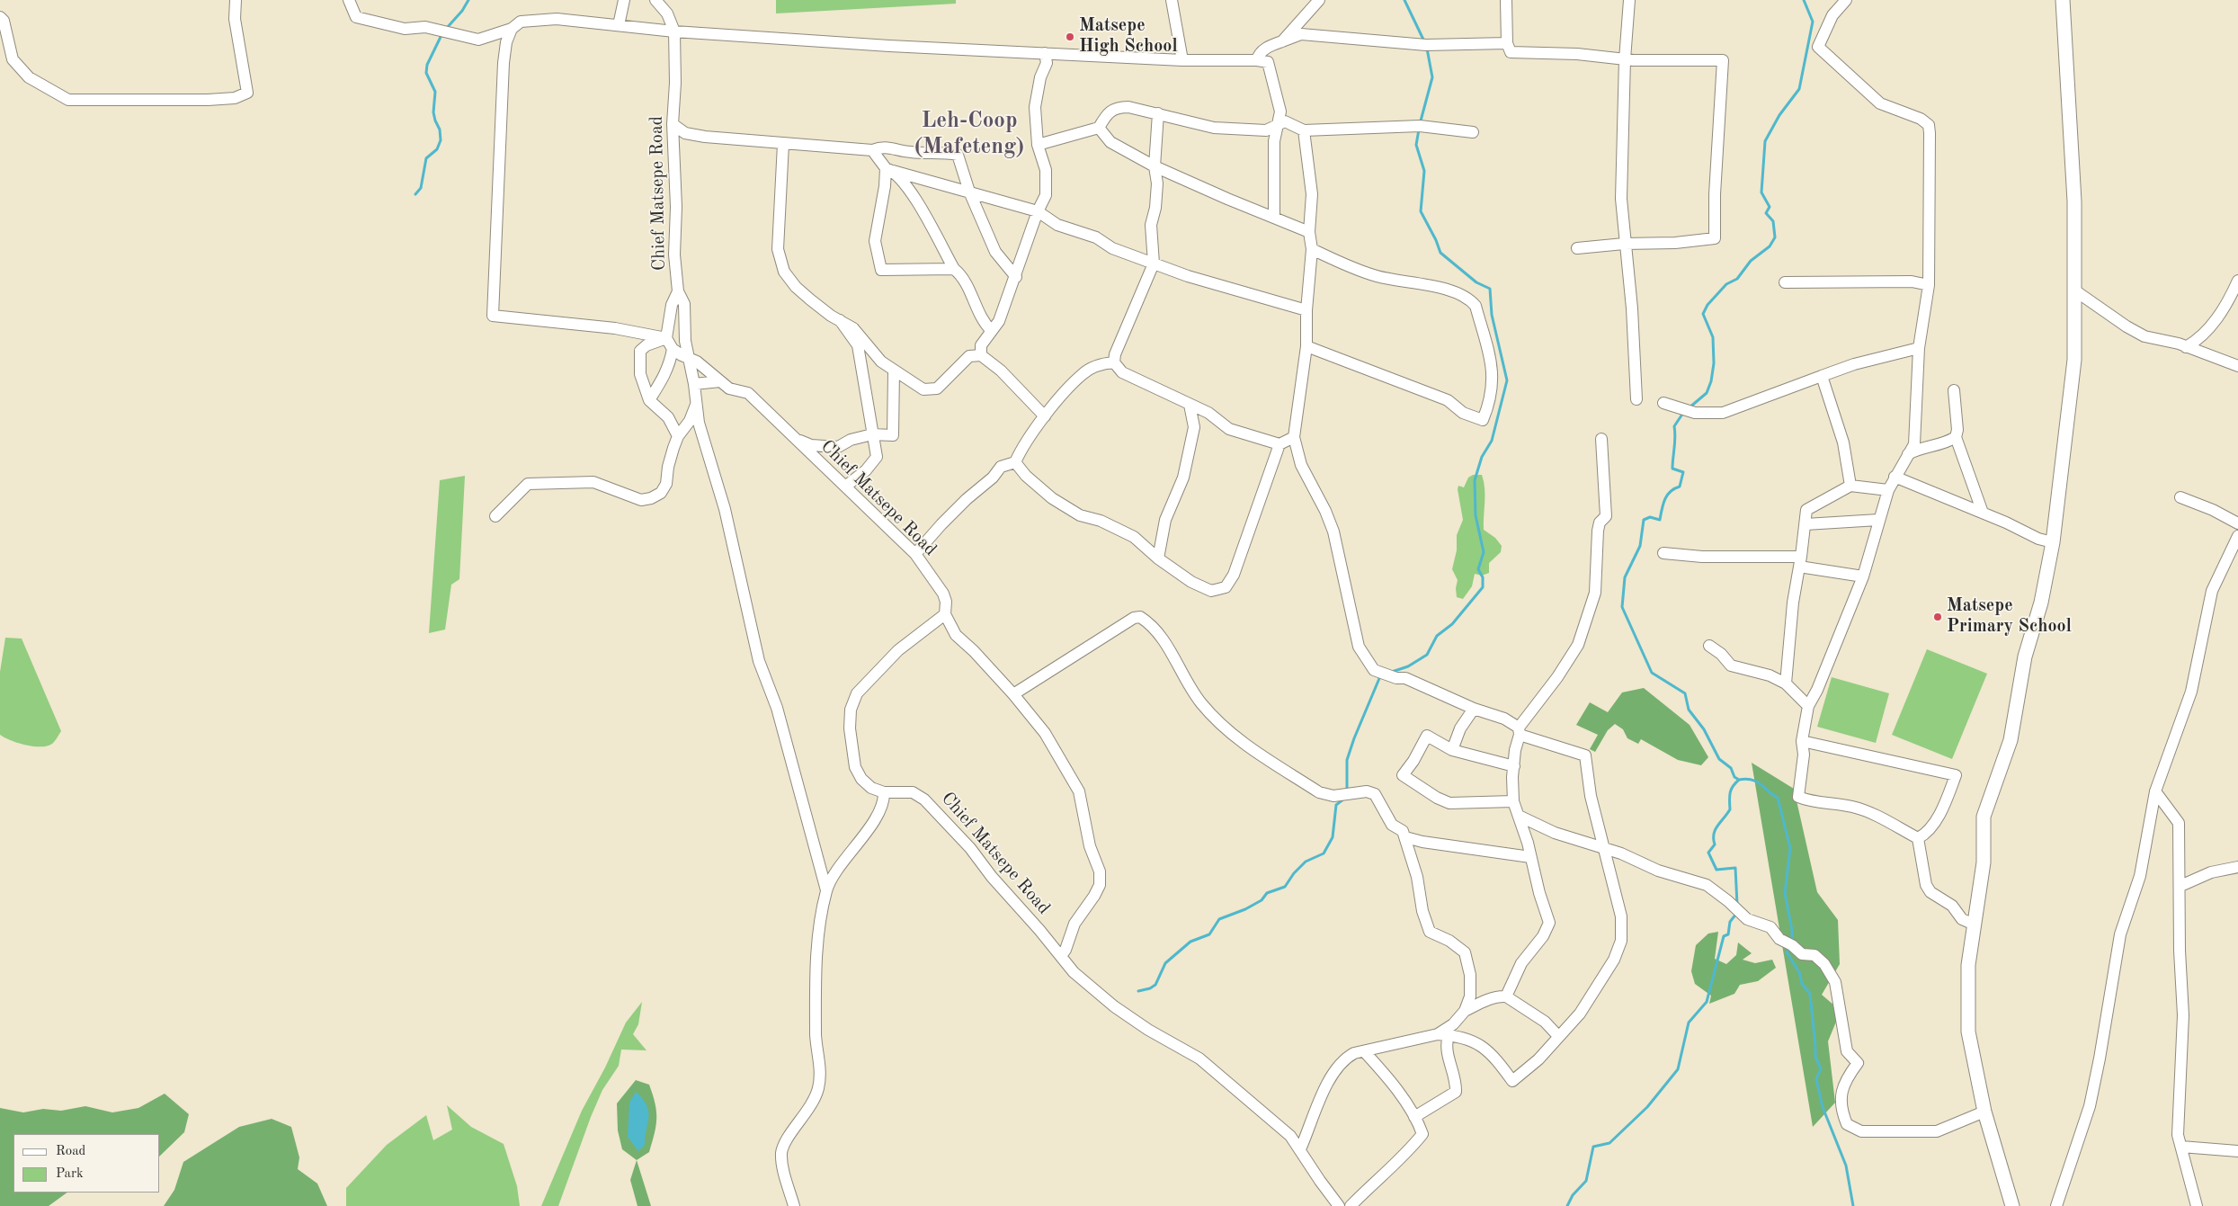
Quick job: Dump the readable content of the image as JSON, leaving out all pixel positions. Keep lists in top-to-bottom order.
{
  "streets": {
    "street": ["Chief Matsepe Road"]
  },
  "districts": ["Leh-Coop (Mafeteng)"],
  "places": ["Matsepe High School", "Matsepe Primary School"],
  "legend": ["Road", "Park"]
}
